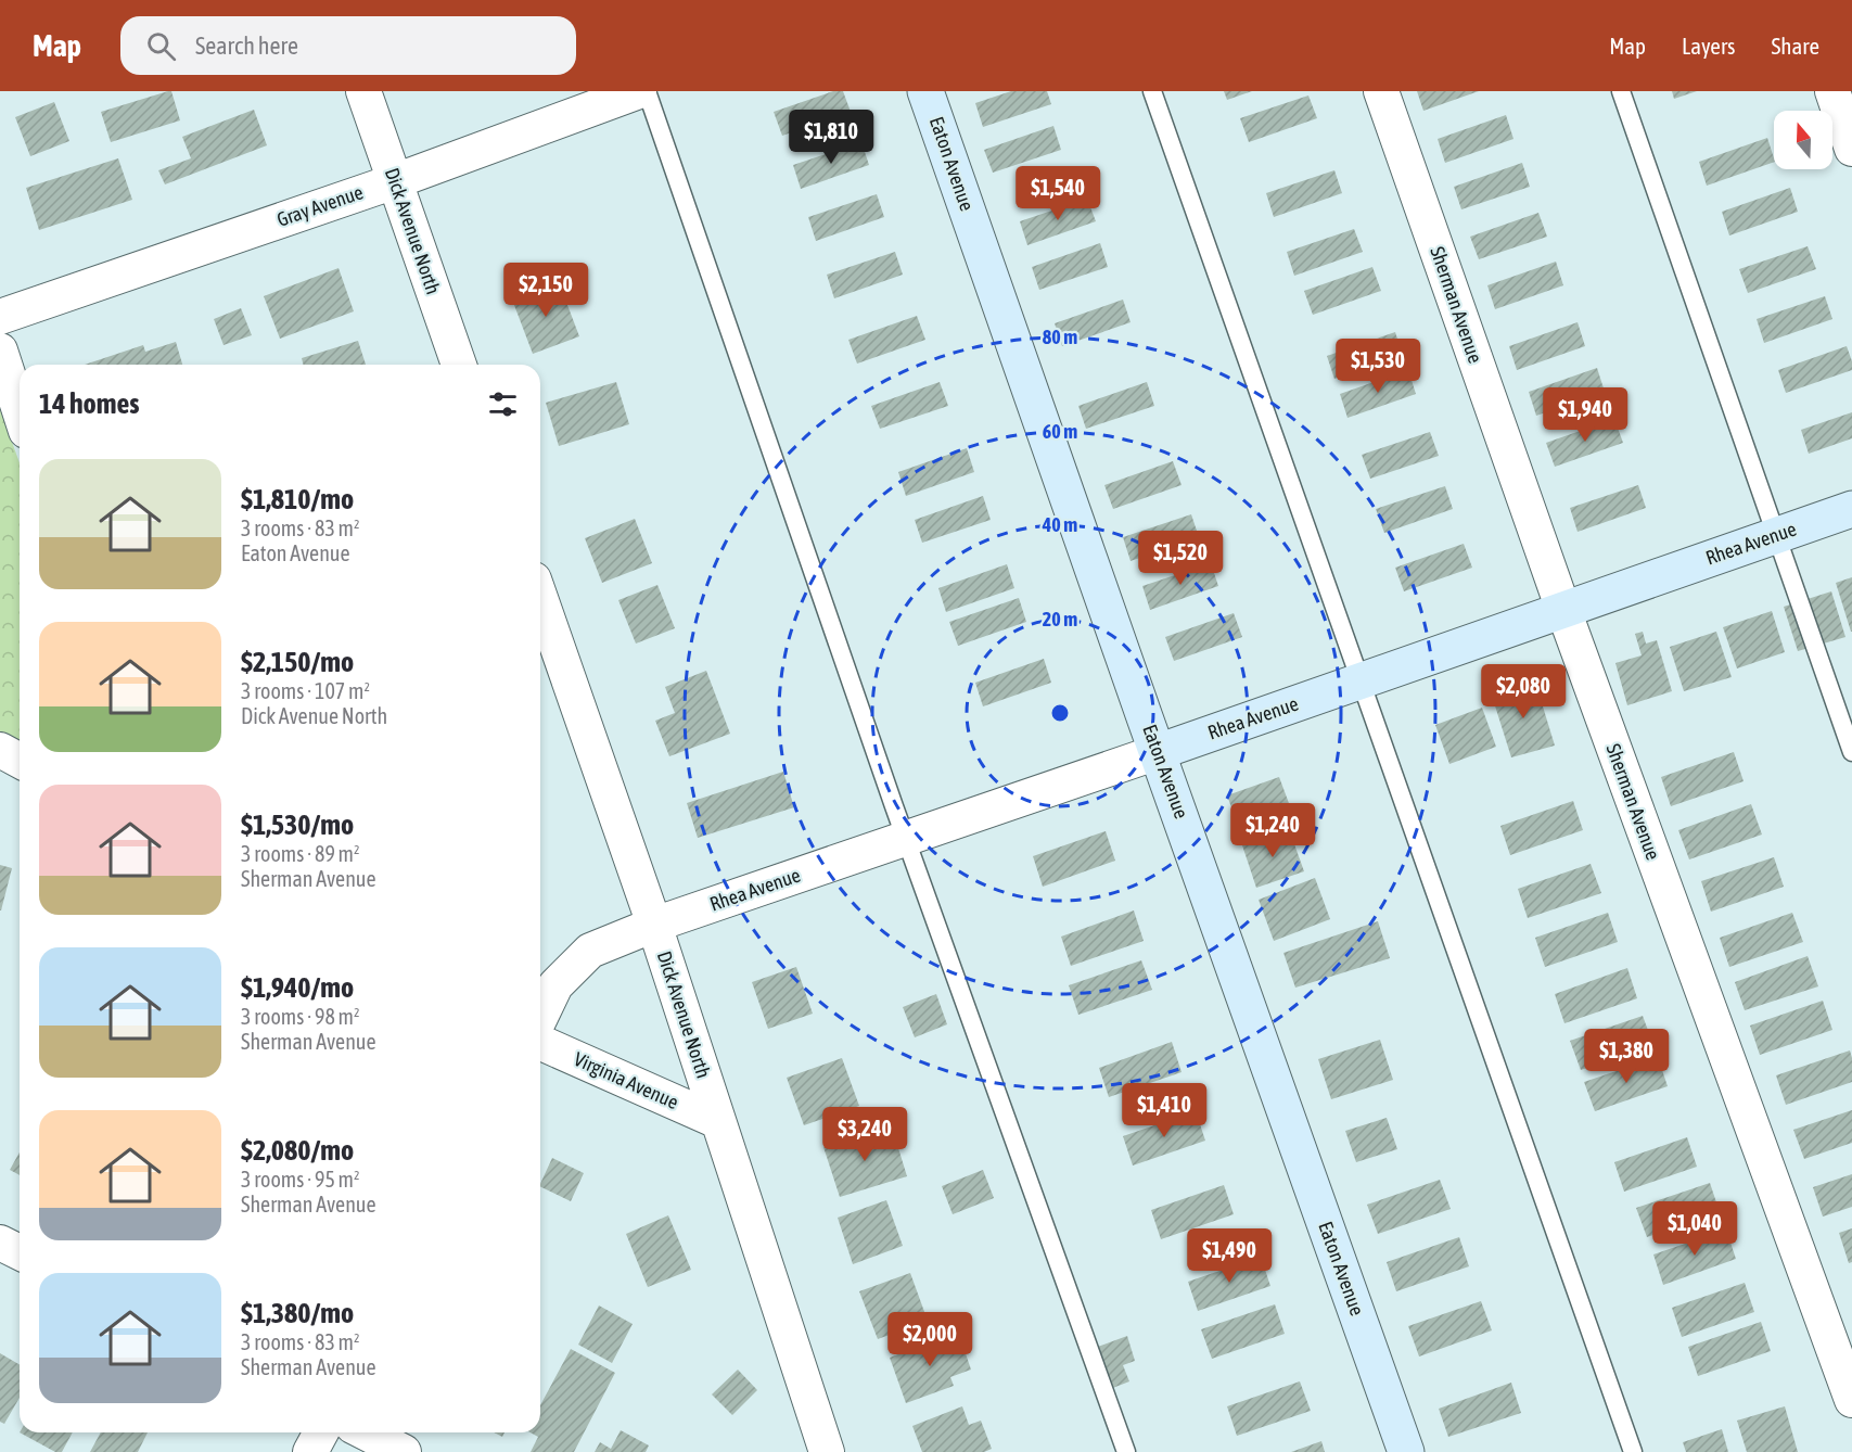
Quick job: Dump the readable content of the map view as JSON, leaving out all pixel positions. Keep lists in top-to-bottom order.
{
  "streets": {
    "main road": ["Eaton Avenue", "Rhea Avenue"],
    "street": [
      "Gray Avenue",
      "Dick Avenue North",
      "Sherman Avenue",
      "Virginia Avenue"
    ]
  },
  "crossings": [
    ["Eaton Avenue", "Rhea Avenue"],
    ["Gray Avenue", "Dick Avenue North"],
    ["Dick Avenue North", "Rhea Avenue"],
    ["Dick Avenue North", "Virginia Avenue"],
    ["Sherman Avenue", "Rhea Avenue"]
  ],
  "north": "top",
  "page": {
    "header": "Map",
    "search": "Search here",
    "nav": ["Map", "Layers", "Share"],
    "price": [
      "$1,810",
      "$1,540",
      "$2,150",
      "$1,530",
      "$1,940",
      "$1,520",
      "$2,080",
      "$1,240",
      "$1,380",
      "$1,410",
      "$3,240",
      "$1,040",
      "$1,490",
      "$2,000"
    ],
    "heading": "14 homes",
    "list": [
      {
        "name": "$1,810/mo",
        "note": "3 rooms · 83 m² · Eaton Avenue"
      },
      {
        "name": "$2,150/mo",
        "note": "3 rooms · 107 m² · Dick Avenue North"
      },
      {
        "name": "$1,530/mo",
        "note": "3 rooms · 89 m² · Sherman Avenue"
      },
      {
        "name": "$1,940/mo",
        "note": "3 rooms · 98 m² · Sherman Avenue"
      },
      {
        "name": "$2,080/mo",
        "note": "3 rooms · 95 m² · Sherman Avenue"
      },
      {
        "name": "$1,380/mo",
        "note": "3 rooms · 83 m² · Sherman Avenue"
      }
    ]
  },
  "rings": [
    "80 m",
    "60 m",
    "40 m",
    "20 m"
  ]
}
